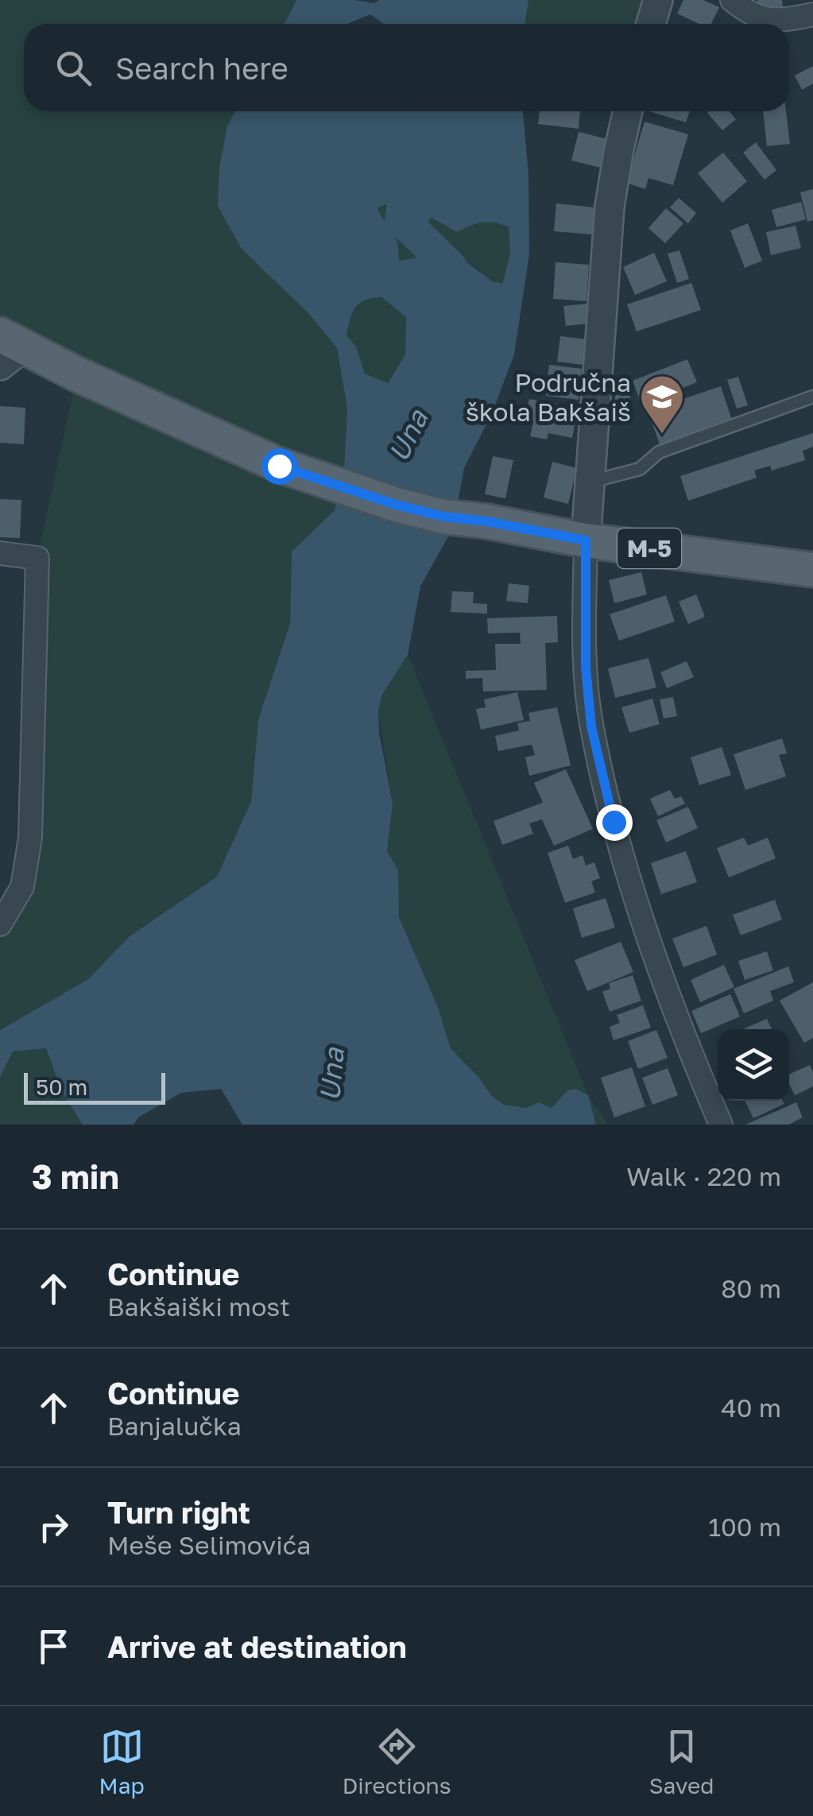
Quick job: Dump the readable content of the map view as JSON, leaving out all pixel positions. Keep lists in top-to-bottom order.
{
  "streets": {
    "main road": ["M-5"]
  },
  "water": ["Una"],
  "places": {
    "school or university": ["Područna škola Bakšaiš"]
  },
  "scale_bar": "50 m",
  "page": {
    "search": "Search here",
    "scale": "50 m",
    "heading": ["3 min", "Walk · 220 m"],
    "list": [
      ["Continue", "Bakšaiški most", "80 m"],
      ["Continue", "Banjalučka", "40 m"],
      ["Turn right", "Meše Selimovića", "100 m"],
      "Arrive at destination"
    ],
    "nav": ["Map", "Directions", "Saved"]
  }
}
